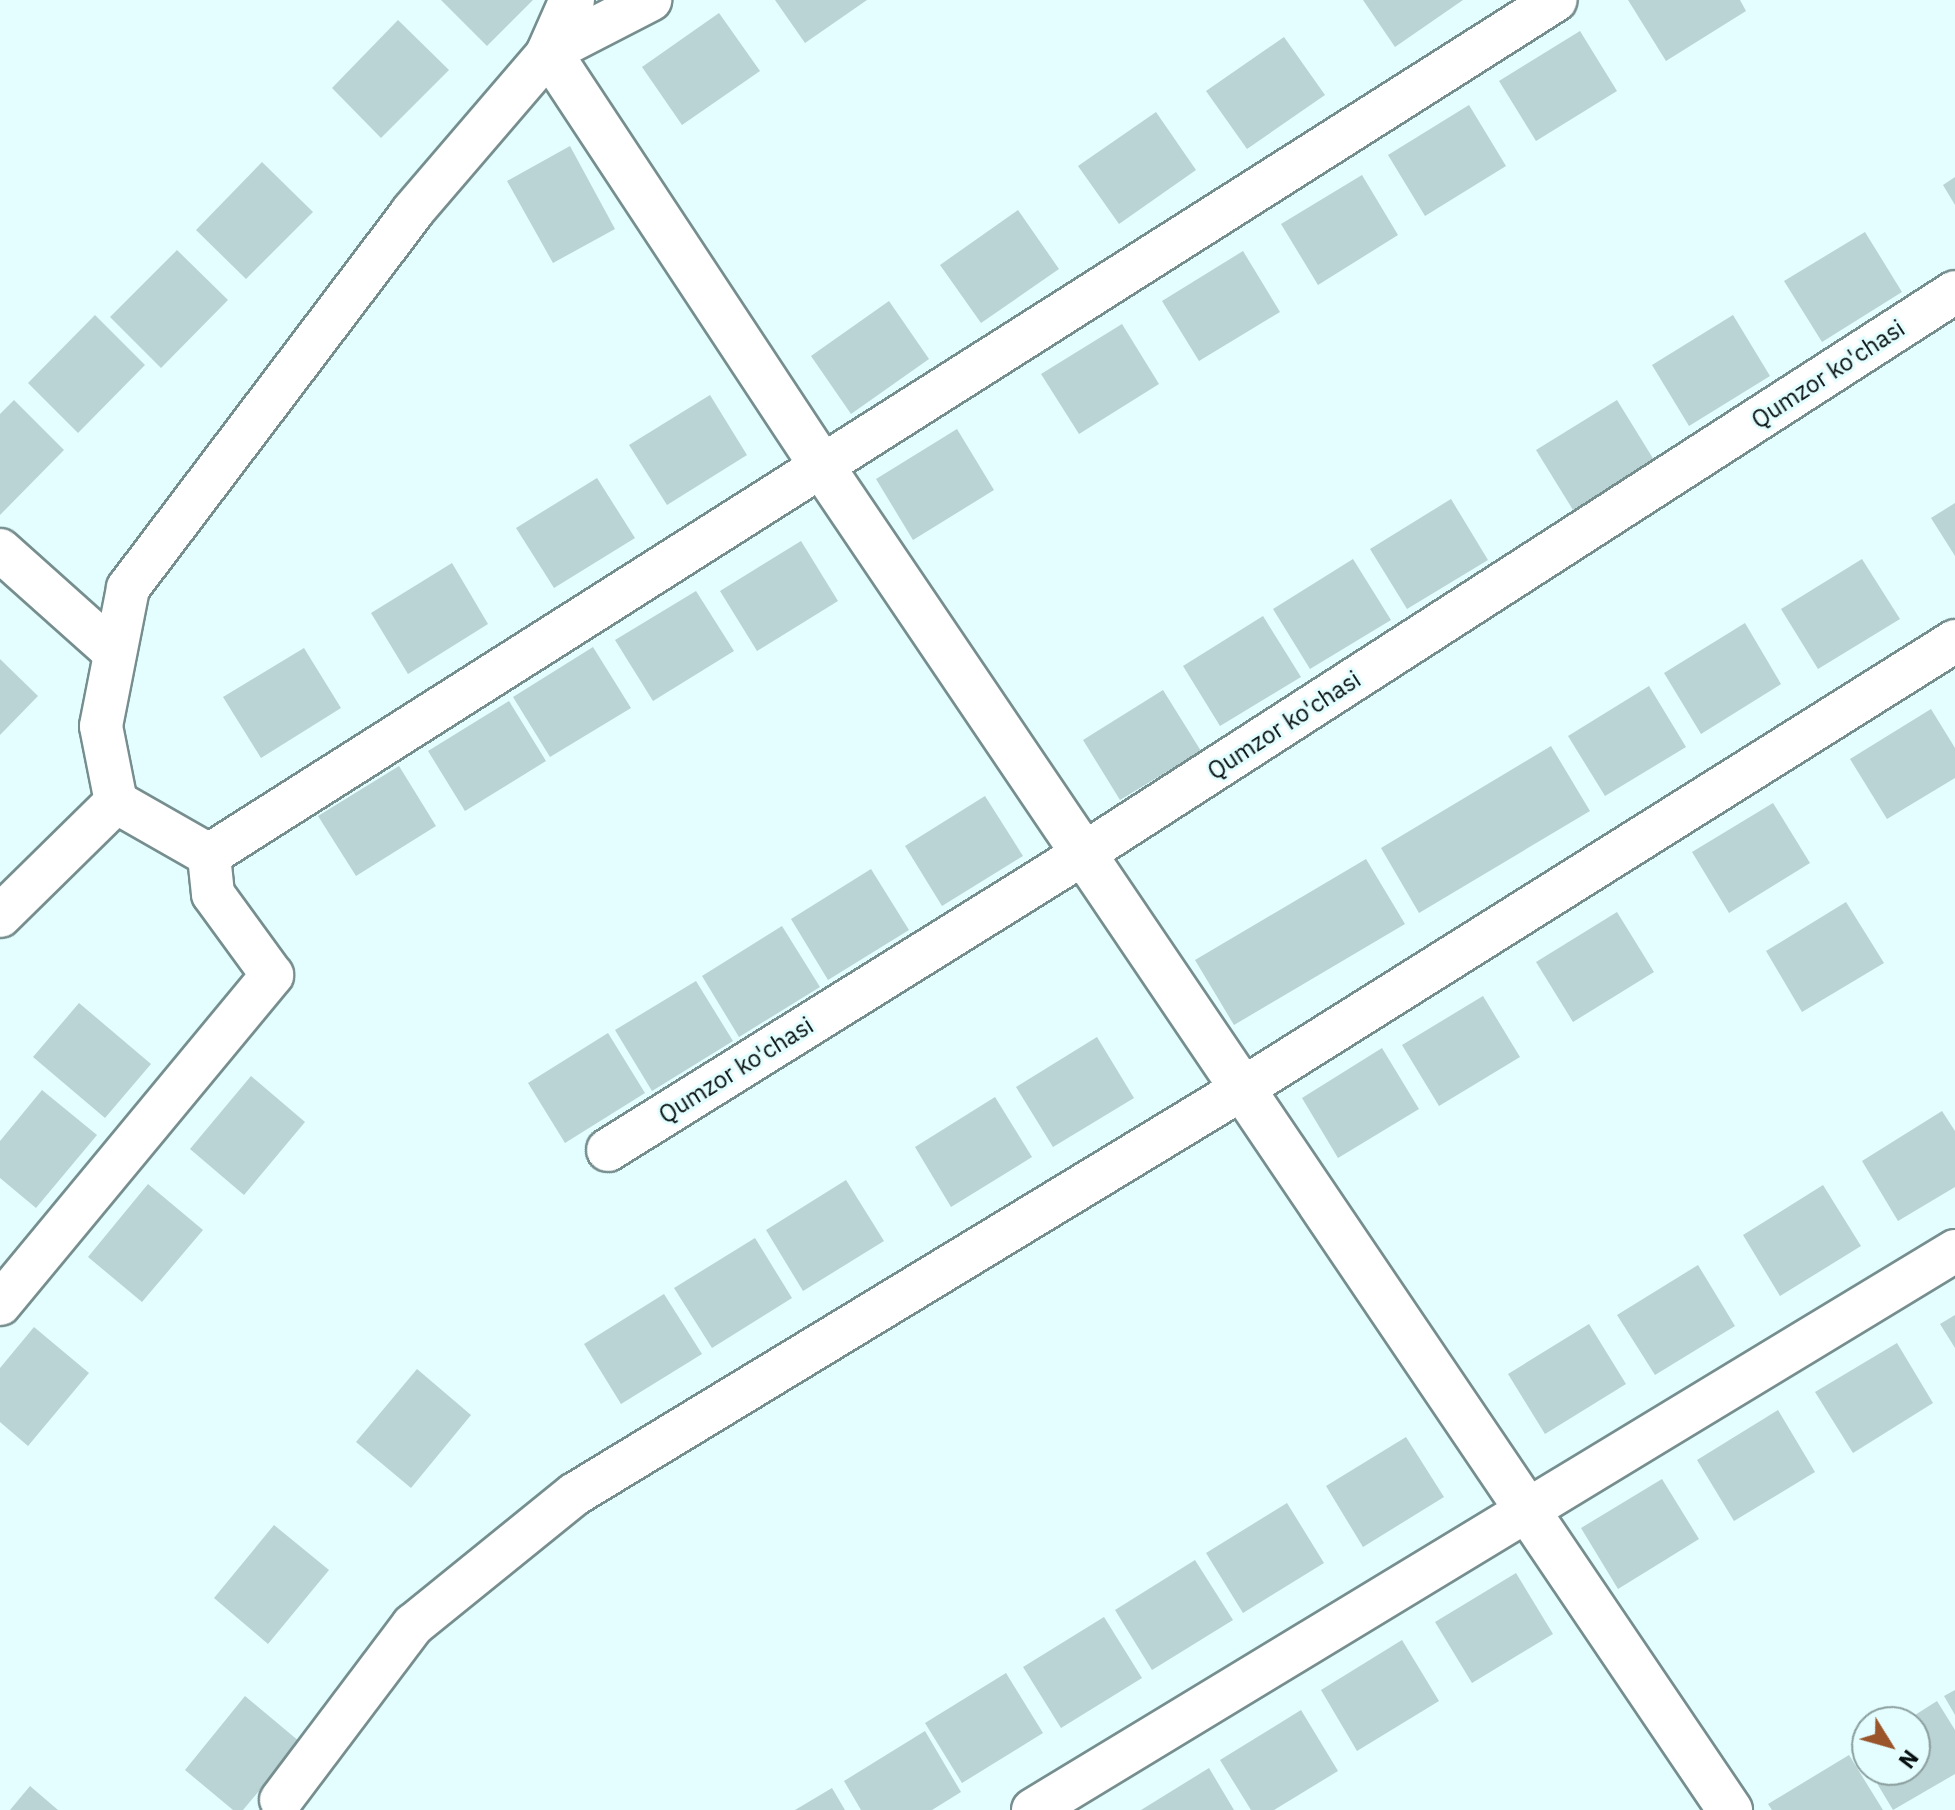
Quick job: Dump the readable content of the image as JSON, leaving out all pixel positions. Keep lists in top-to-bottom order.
{
  "streets": {
    "street": ["Qumzor ko'chasi"]
  },
  "north": "bottom right"
}
